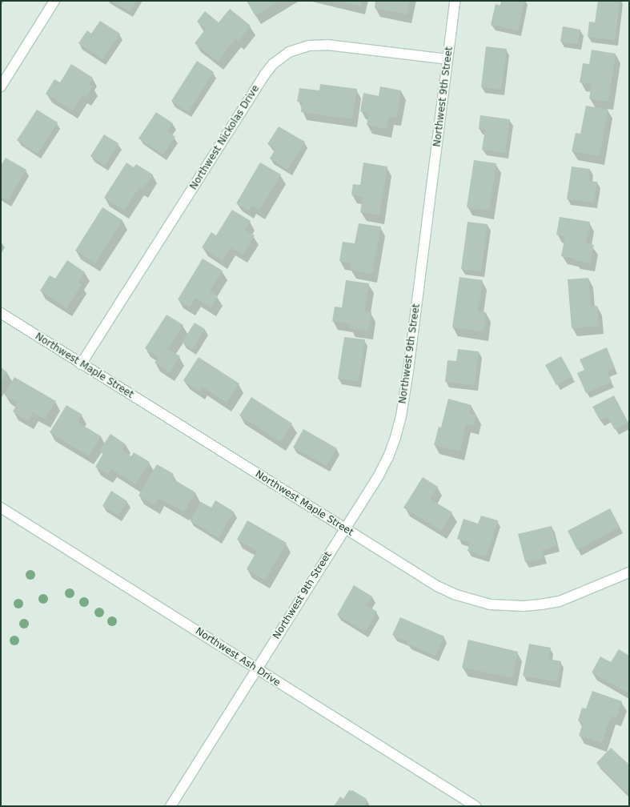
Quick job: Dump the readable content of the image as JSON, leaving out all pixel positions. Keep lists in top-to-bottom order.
{
  "streets": {
    "street": [
      "Northwest 9th Street",
      "Northwest Nickolas Drive",
      "Northwest Maple Street",
      "Northwest Ash Drive"
    ]
  },
  "crossings": [
    ["Northwest 9th Street", "Northwest Nickolas Drive"],
    ["Northwest 9th Street", "Northwest Maple Street"],
    ["Northwest 9th Street", "Northwest Ash Drive"],
    ["Northwest Nickolas Drive", "Northwest Maple Street"]
  ]
}
